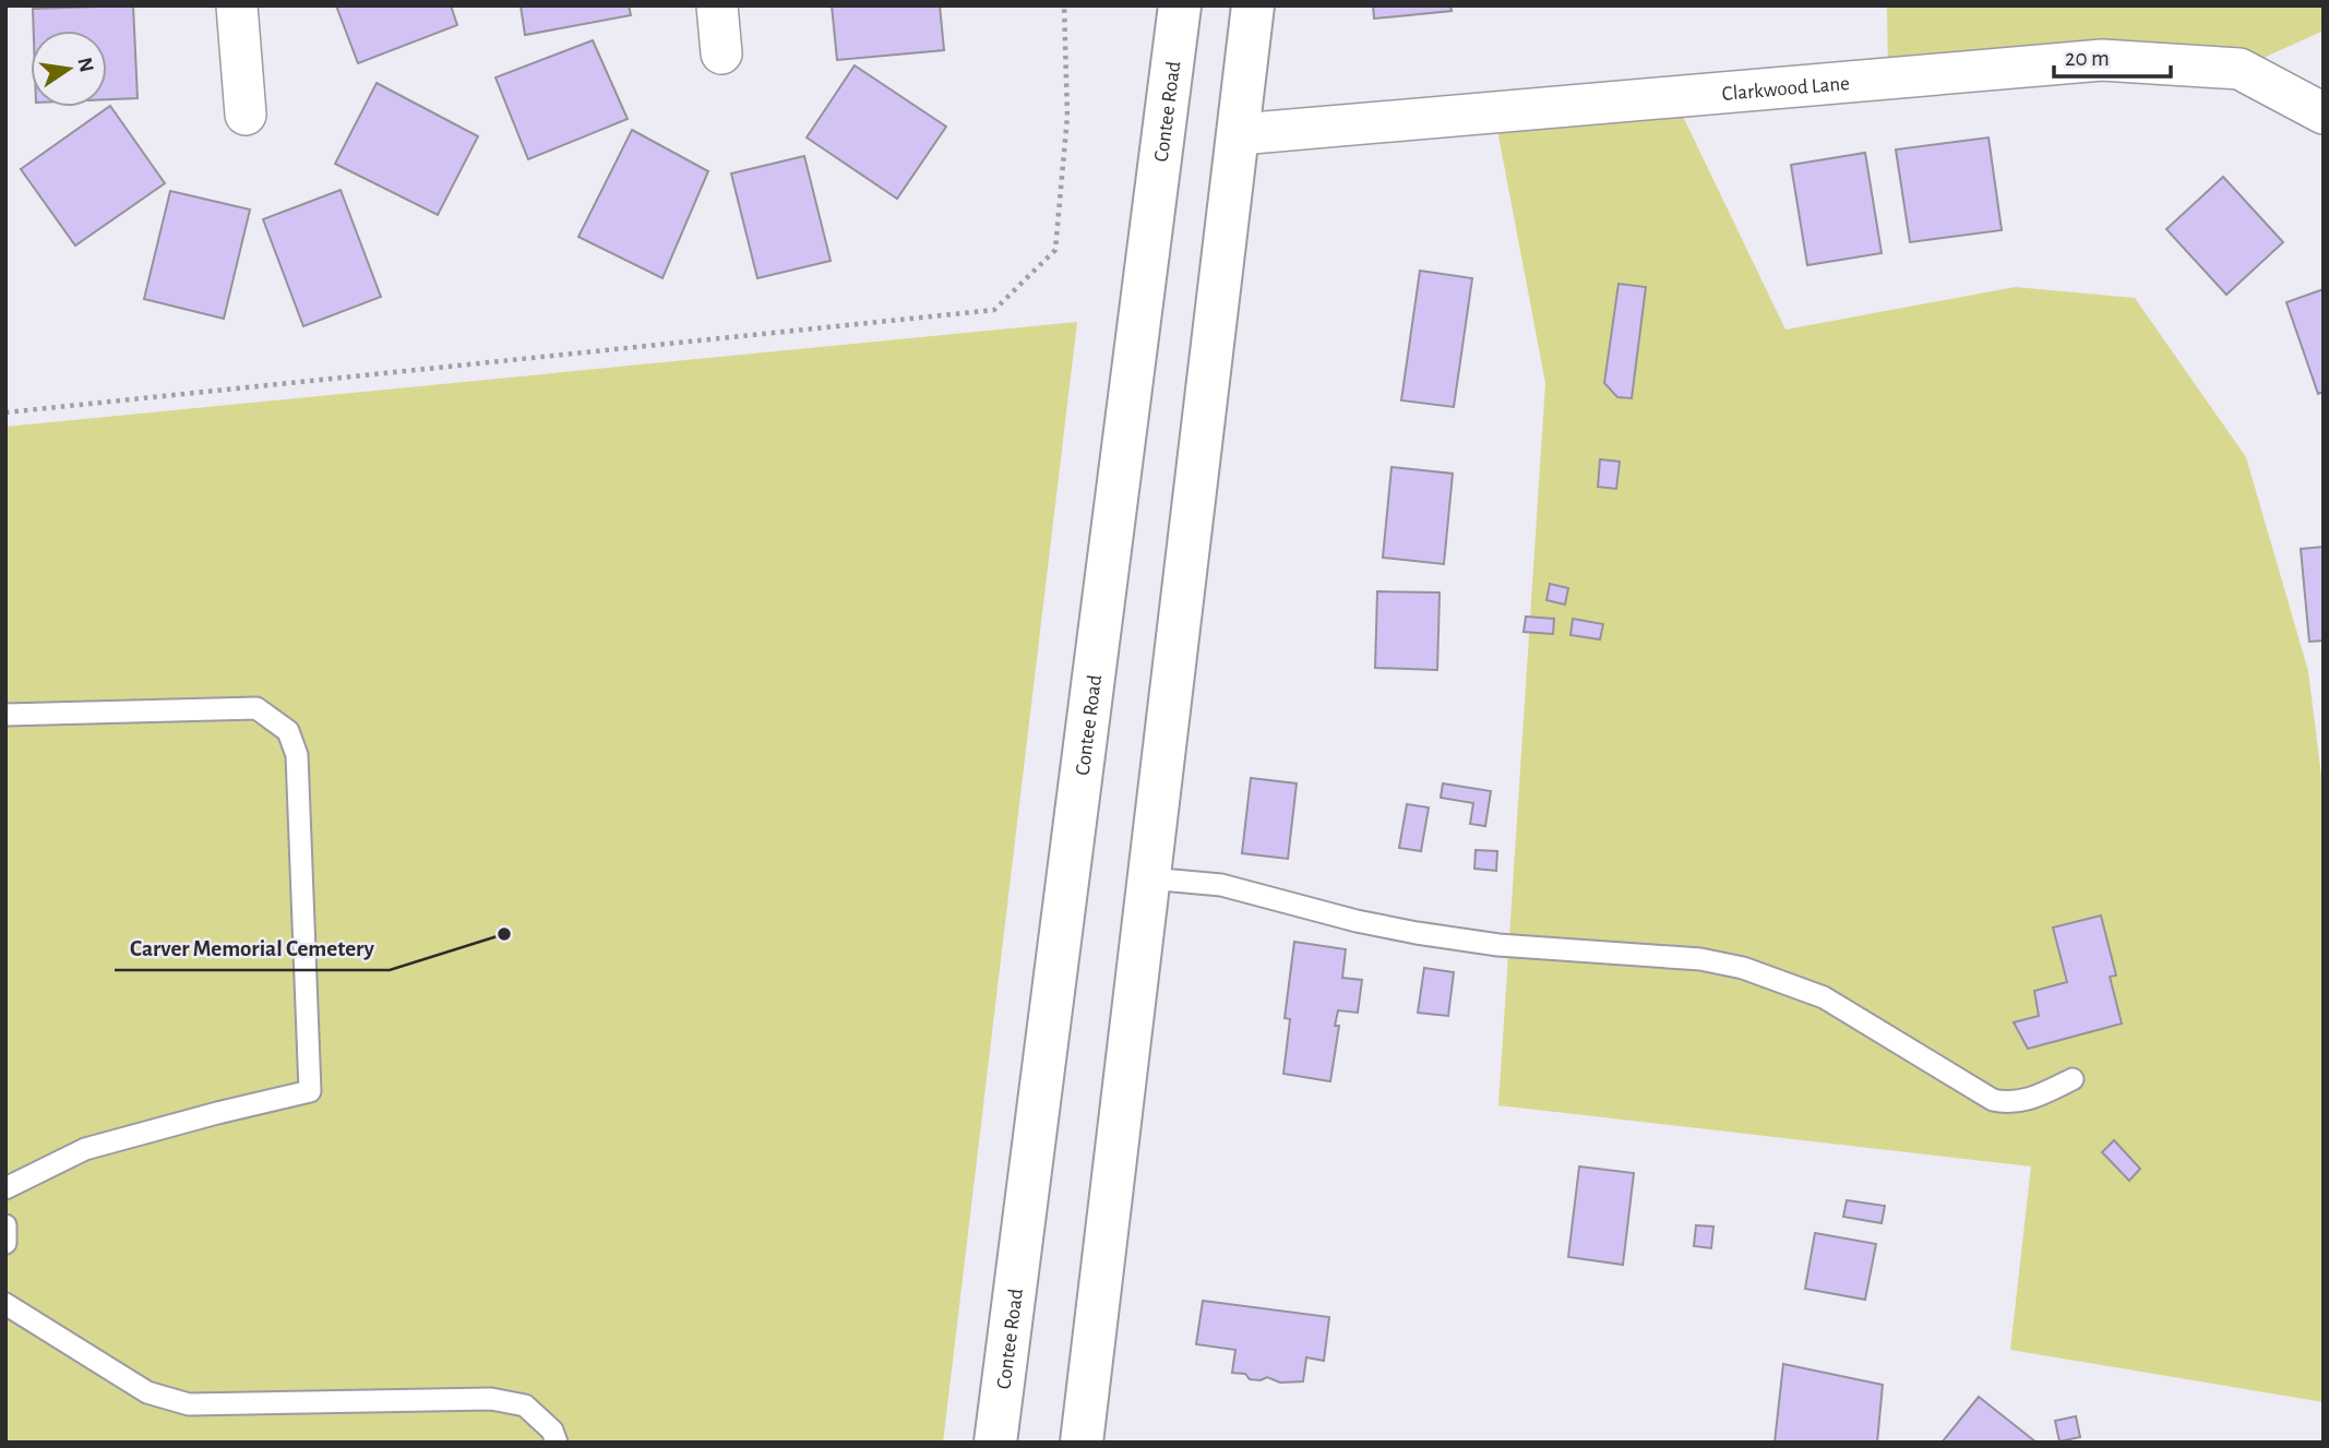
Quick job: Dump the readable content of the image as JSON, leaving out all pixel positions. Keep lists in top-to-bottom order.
{
  "streets": {
    "street": ["Clarkwood Lane", "Contee Road"]
  },
  "places": ["Carver Memorial Cemetery"],
  "scale_bar": "20 m",
  "north": "right"
}
